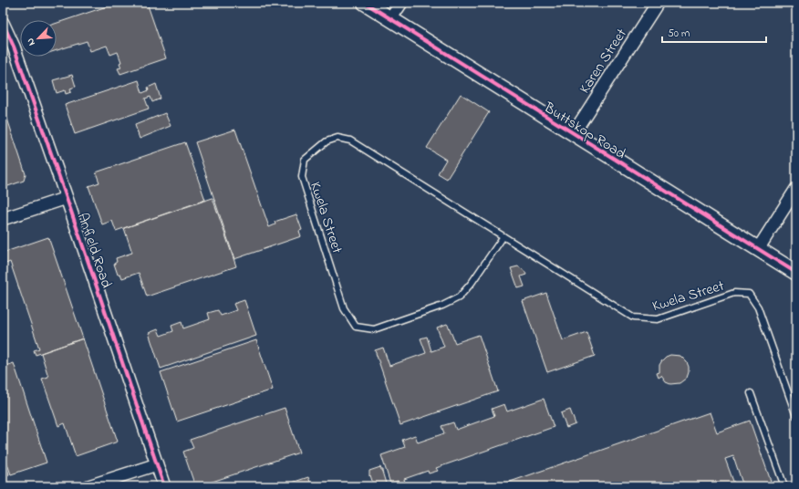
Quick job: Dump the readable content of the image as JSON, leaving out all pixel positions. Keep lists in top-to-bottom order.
{
  "streets": {
    "street": ["Karen Street", "Buttskop Road", "Anfield Road"],
    "lane": ["Kwela Street"]
  },
  "crossings": [
    ["Karen Street", "Buttskop Road"]
  ],
  "scale_bar": "50 m",
  "north": "bottom left"
}
